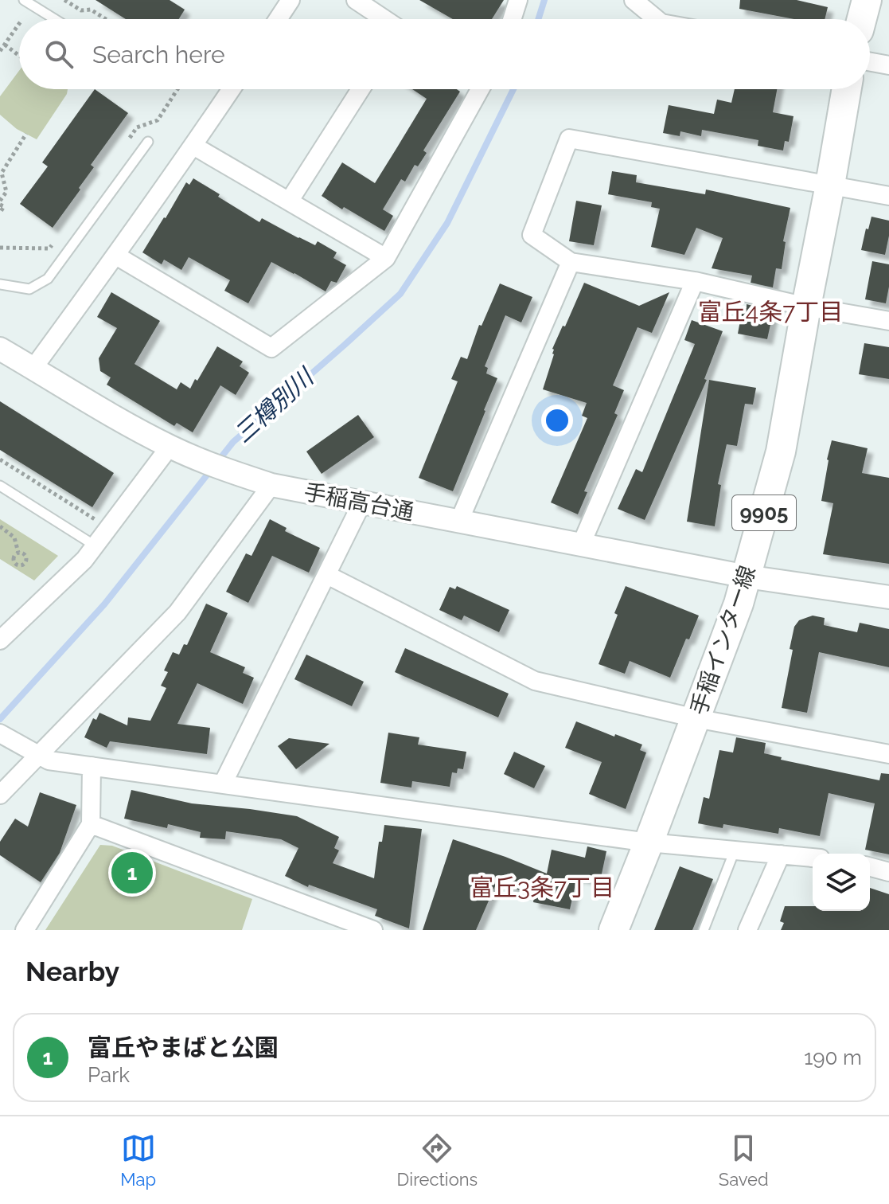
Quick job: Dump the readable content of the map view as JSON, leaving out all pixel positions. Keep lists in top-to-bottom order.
{
  "streets": {
    "main road": ["9905", "手稲インター線"],
    "street": ["手稲高台通"]
  },
  "crossings": [
    ["手稲高台通", "手稲インター線"]
  ],
  "districts": ["富丘4条7丁目", "富丘3条7丁目"],
  "water": ["三樽別川"],
  "page": {
    "search": "Search here",
    "pins": "1",
    "heading": "Nearby",
    "list": [
      {
        "mark": "1",
        "name": "富丘やまばと公園",
        "note": "Park",
        "value": "190 m"
      }
    ],
    "nav": ["Map", "Directions", "Saved"]
  }
}
